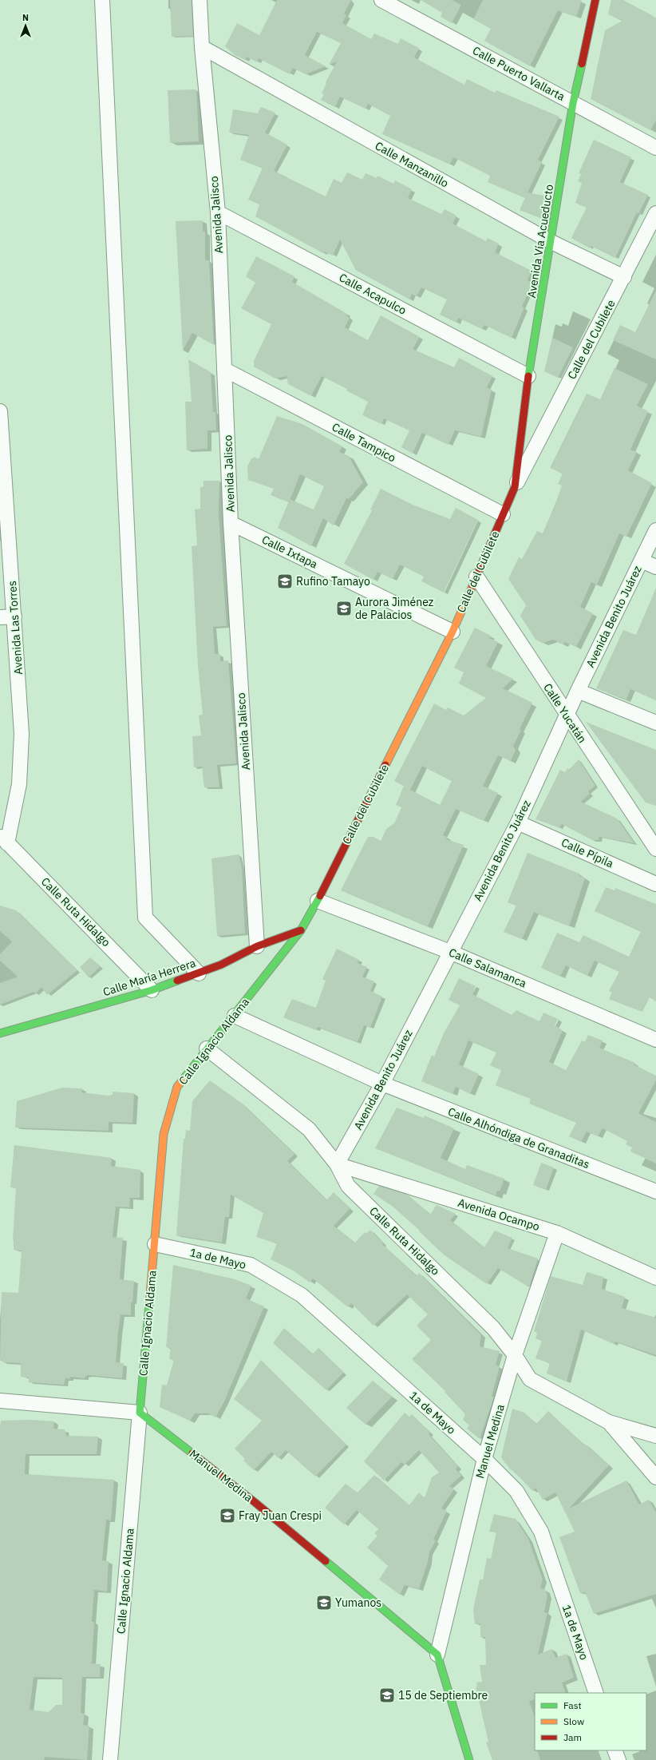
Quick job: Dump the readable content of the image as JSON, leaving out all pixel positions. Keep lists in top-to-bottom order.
{
  "streets": {
    "street": [
      "Calle Puerto Vallarta",
      "Calle Manzanillo",
      "Avenida Jalisco",
      "Avenida Vía Acueducto",
      "Calle Acapulco",
      "Calle del Cubilete",
      "Calle Tampico",
      "Calle Ixtapa",
      "Avenida Benito Juárez",
      "Avenida Las Torres",
      "Calle Yucatán",
      "Calle Pípila",
      "Calle Ruta Hidalgo",
      "Calle Salamanca",
      "Calle María Herrera",
      "Calle Ignacio Aldama",
      "Calle Alhóndiga de Granaditas",
      "Avenida Ocampo",
      "1a de Mayo",
      "Manuel Medina"
    ]
  },
  "crossings": [
    ["Calle Puerto Vallarta", "Avenida Vía Acueducto"],
    ["Calle Manzanillo", "Avenida Jalisco"],
    ["Calle Manzanillo", "Avenida Vía Acueducto"],
    ["Calle Manzanillo", "Calle del Cubilete"],
    ["Avenida Jalisco", "Calle Acapulco"],
    ["Avenida Jalisco", "Calle Tampico"],
    ["Avenida Jalisco", "Calle Ixtapa"],
    ["Avenida Jalisco", "Calle María Herrera"],
    ["Avenida Vía Acueducto", "Calle Acapulco"],
    ["Avenida Vía Acueducto", "Calle del Cubilete"],
    ["Calle del Cubilete", "Calle Tampico"],
    ["Calle del Cubilete", "Calle Ixtapa"],
    ["Calle del Cubilete", "Calle Yucatán"],
    ["Calle del Cubilete", "Calle Salamanca"],
    ["Calle del Cubilete", "Calle María Herrera"],
    ["Calle del Cubilete", "Calle Ignacio Aldama"],
    ["Avenida Benito Juárez", "Calle Yucatán"],
    ["Avenida Benito Juárez", "Calle Pípila"],
    ["Avenida Benito Juárez", "Calle Ruta Hidalgo"],
    ["Avenida Benito Juárez", "Calle Salamanca"],
    ["Avenida Benito Juárez", "Calle Alhóndiga de Granaditas"],
    ["Avenida Benito Juárez", "Avenida Ocampo"],
    ["Avenida Las Torres", "Calle Ruta Hidalgo"],
    ["Calle Ruta Hidalgo", "Calle María Herrera"],
    ["Calle Ruta Hidalgo", "Calle Ignacio Aldama"],
    ["Calle Ruta Hidalgo", "Avenida Ocampo"],
    ["Calle Ruta Hidalgo", "Manuel Medina"],
    ["Calle María Herrera", "Calle Ignacio Aldama"],
    ["Calle Ignacio Aldama", "Calle Alhóndiga de Granaditas"],
    ["Calle Ignacio Aldama", "1a de Mayo"],
    ["Calle Ignacio Aldama", "Manuel Medina"],
    ["Avenida Ocampo", "Manuel Medina"],
    ["1a de Mayo", "Manuel Medina"]
  ],
  "places": {
    "school or university": [
      "Rufino Tamayo",
      "Aurora Jiménez de Palacios",
      "Fray Juan Crespi",
      "Yumanos",
      "15 de Septiembre"
    ]
  },
  "legend": ["Fast", "Slow", "Jam"],
  "north": "top"
}
